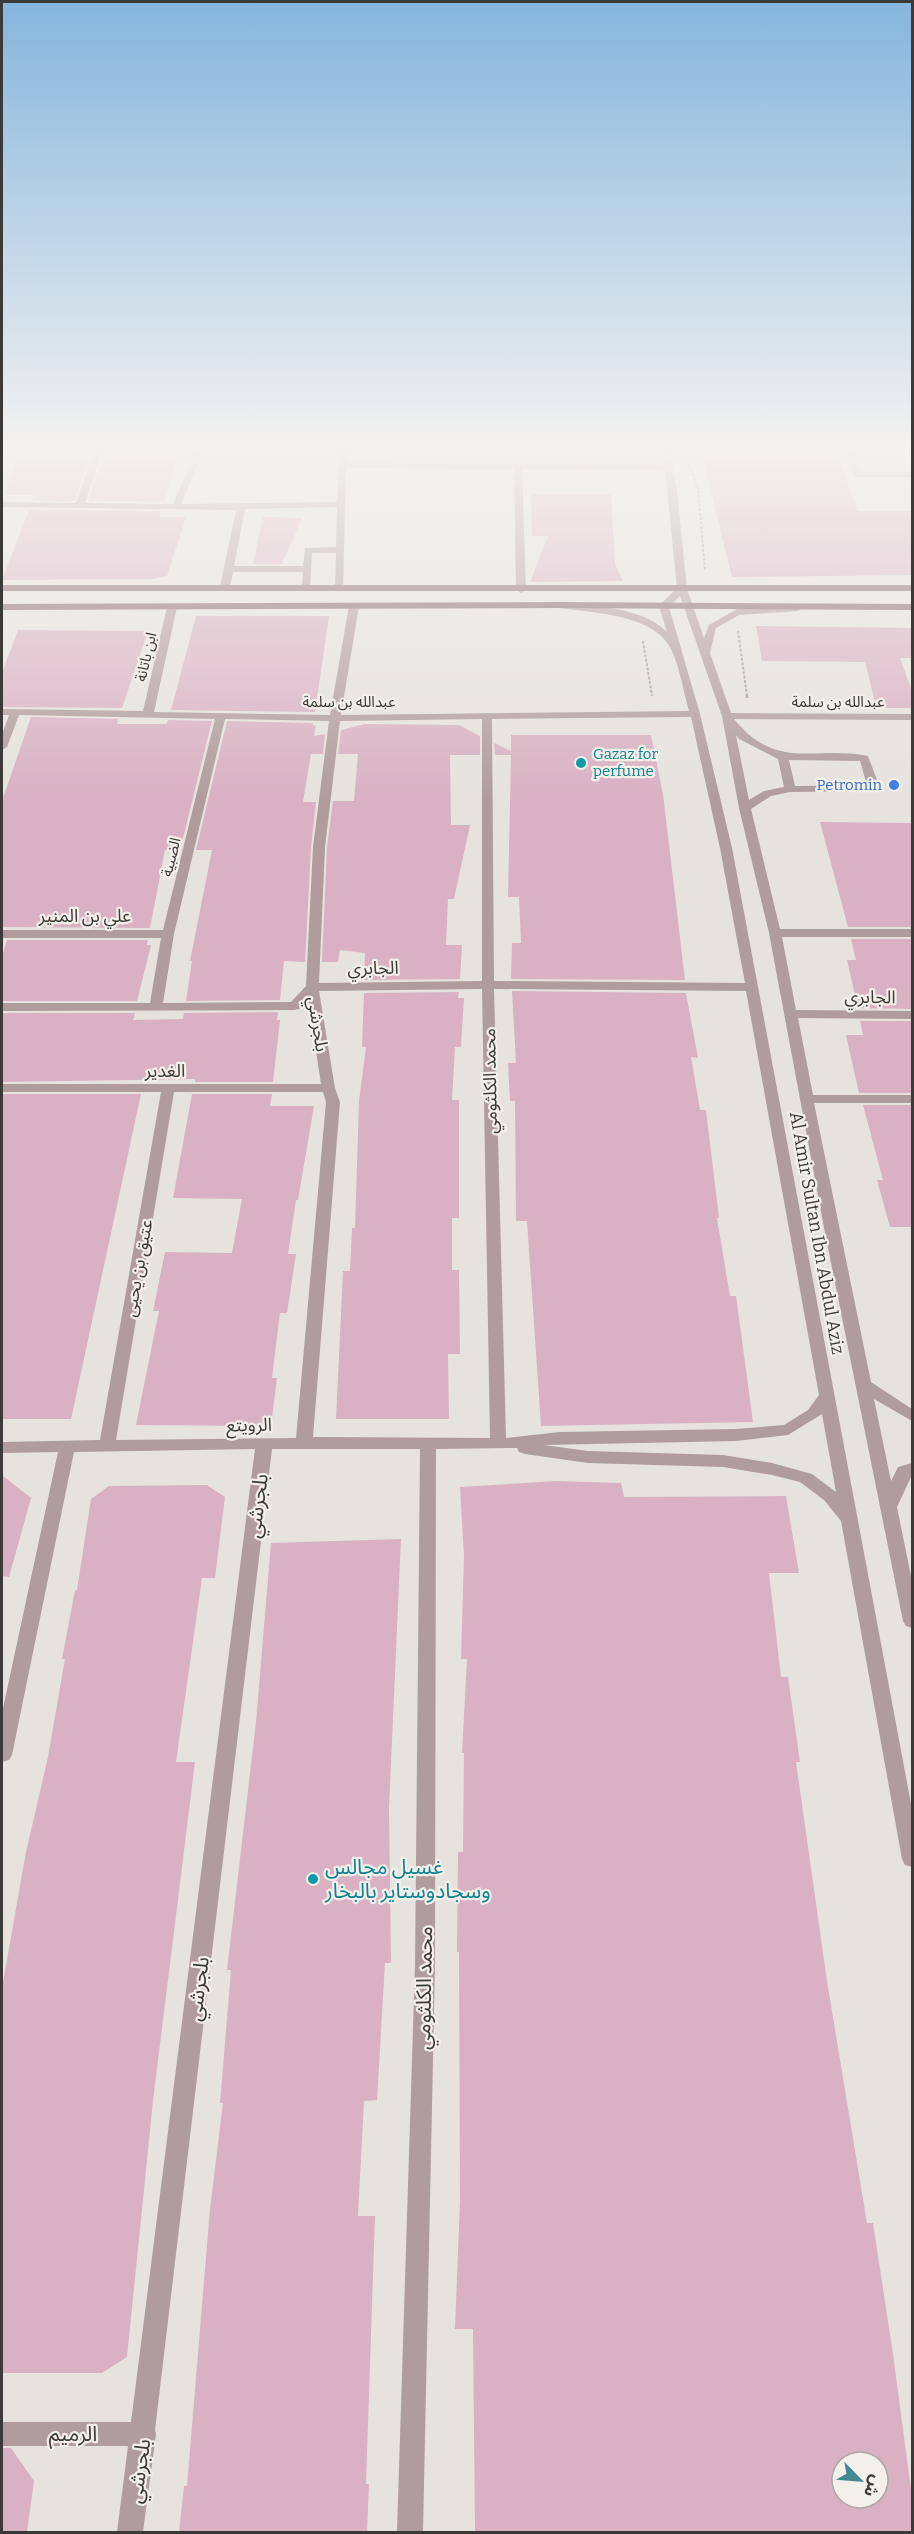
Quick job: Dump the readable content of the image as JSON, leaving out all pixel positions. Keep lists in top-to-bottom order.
{
  "streets": {
    "street": [
      "ابن باتانة",
      "عبدالله بن سلمة",
      "الضبية",
      "علي بن المنير",
      "الجابري",
      "بلجرشي",
      "الغدير",
      "محمد الكلثومي",
      "Al Amir Sultan Ibn Abdul Aziz",
      "عتيق بن يحيى",
      "الرويتع",
      "الرميم"
    ]
  },
  "crossings": [
    ["ابن باتانة", "عبدالله بن سلمة"],
    ["عبدالله بن سلمة", "الضبية"],
    ["عبدالله بن سلمة", "بلجرشي"],
    ["عبدالله بن سلمة", "محمد الكلثومي"],
    ["عبدالله بن سلمة", "Al Amir Sultan Ibn Abdul Aziz"],
    ["الضبية", "علي بن المنير"],
    ["الجابري", "بلجرشي"],
    ["الجابري", "محمد الكلثومي"],
    ["الجابري", "Al Amir Sultan Ibn Abdul Aziz"],
    ["بلجرشي", "الغدير"],
    ["بلجرشي", "الرويتع"],
    ["بلجرشي", "الرميم"],
    ["الغدير", "عتيق بن يحيى"],
    ["محمد الكلثومي", "الرويتع"],
    ["عتيق بن يحيى", "الرويتع"]
  ],
  "places": ["Gazaz for perfume", "Petromin", "غسيل مجالس وسجادوستاير بالبخار"],
  "north": "bottom right"
}
